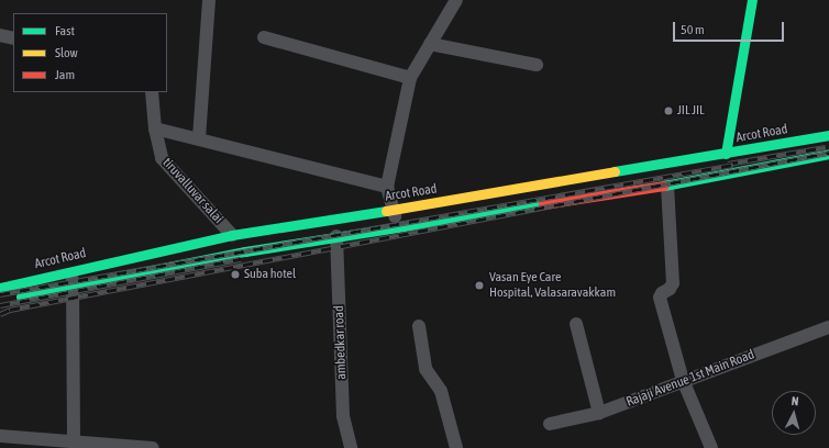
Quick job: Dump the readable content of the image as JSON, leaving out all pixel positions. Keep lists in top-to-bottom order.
{
  "streets": {
    "main road": ["Arcot Road"],
    "street": ["tiruvalluvar salai", "ambedkar road", "Rajaji Avenue 1st Main Road"]
  },
  "crossings": [
    ["Arcot Road", "tiruvalluvar salai"]
  ],
  "places": ["JIL JIL", "Suba hotel", "Vasan Eye Care Hospital, Valasaravakkam"],
  "legend": ["Fast", "Slow", "Jam"],
  "scale_bar": "50 m",
  "north": "top"
}
